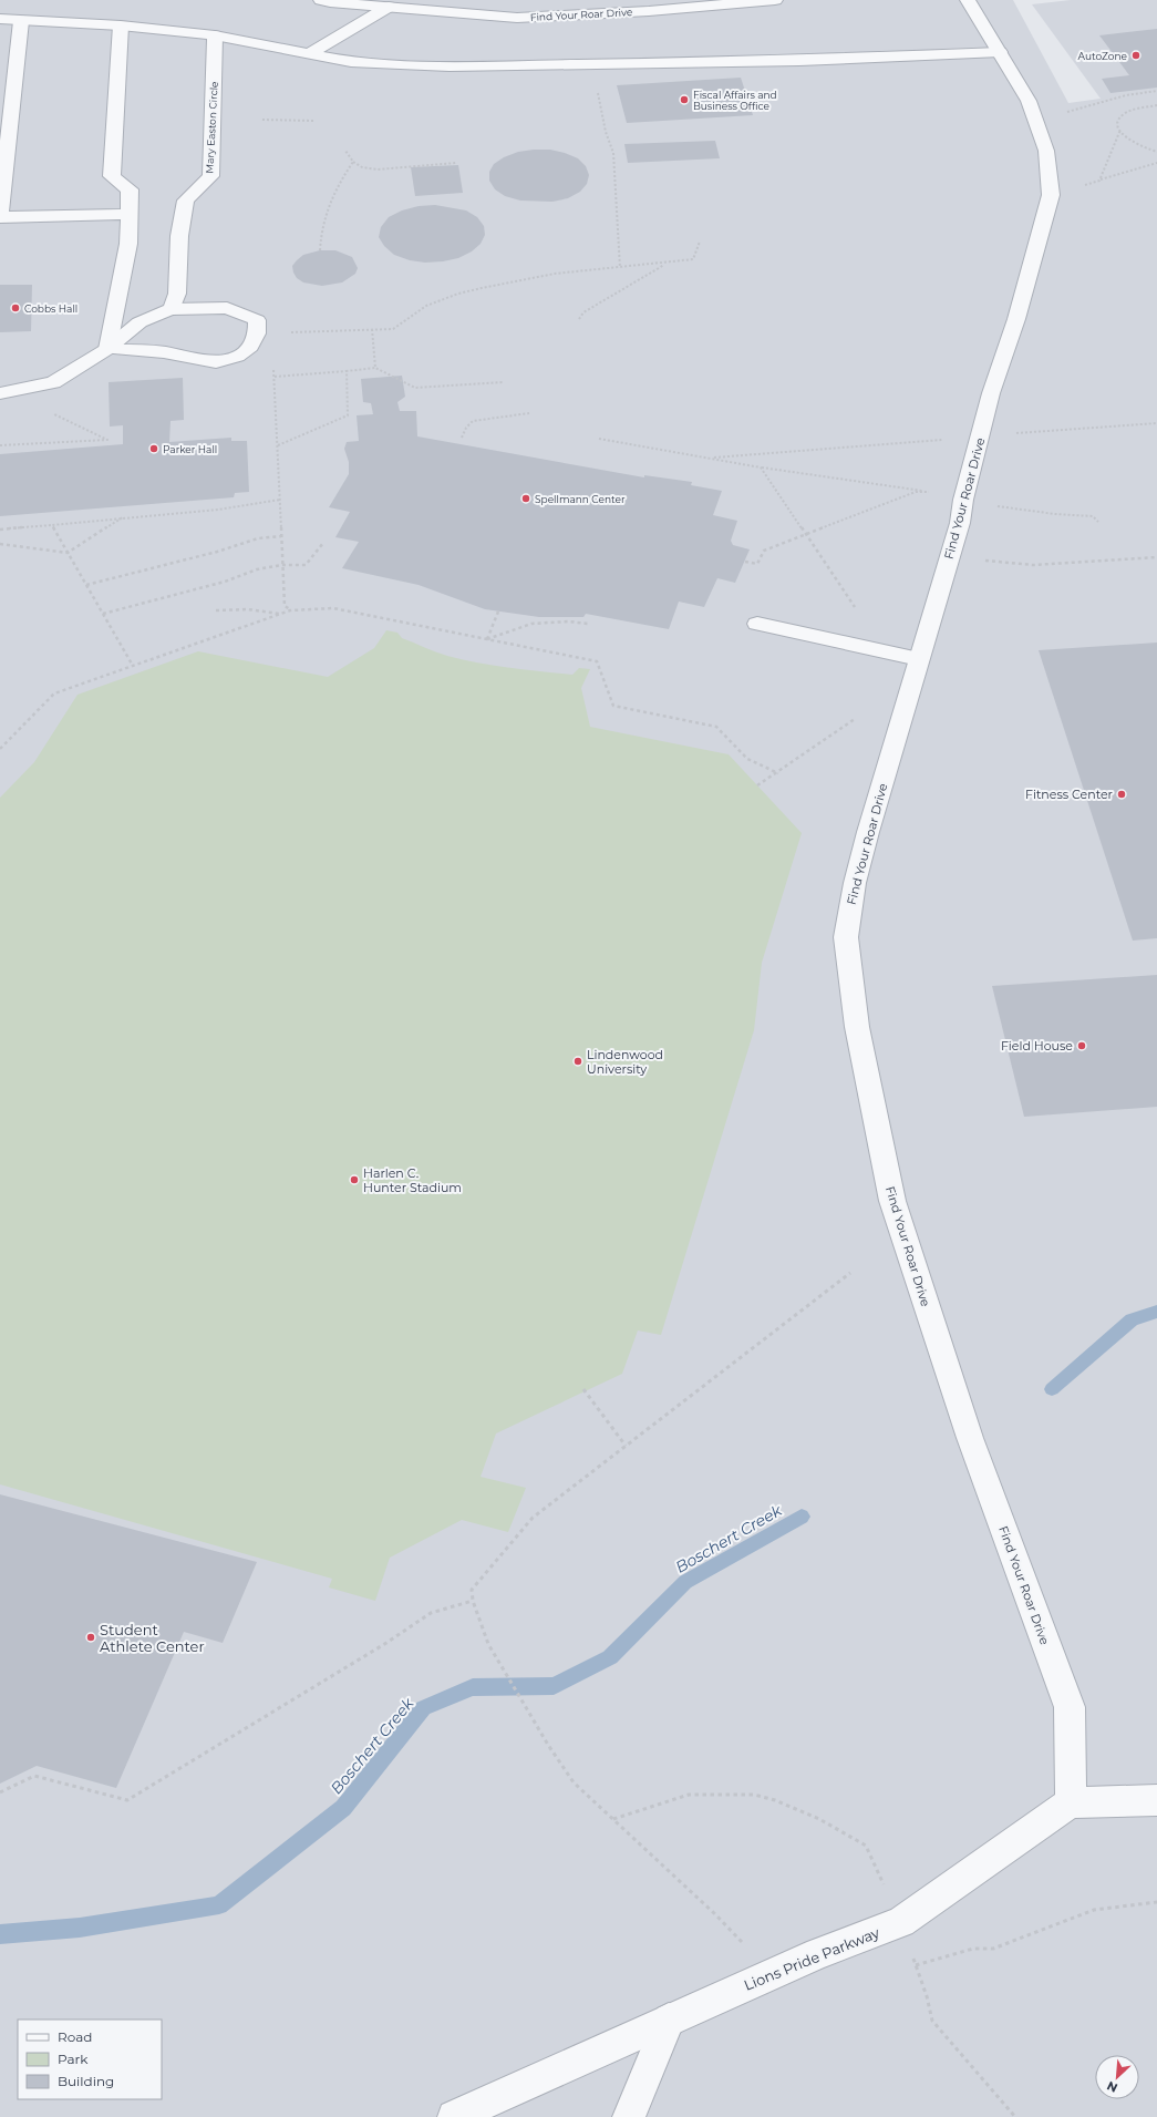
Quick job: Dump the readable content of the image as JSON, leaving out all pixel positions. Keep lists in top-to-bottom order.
{
  "streets": {
    "street": ["Find Your Roar Drive", "Mary Easton Circle", "Lions Pride Parkway"]
  },
  "crossings": [
    ["Find Your Roar Drive", "Lions Pride Parkway"]
  ],
  "water": ["Boschert Creek"],
  "places": [
    "AutoZone",
    "Fiscal Affairs and Business Office",
    "Cobbs Hall",
    "Parker Hall",
    "Spellmann Center",
    "Fitness Center",
    "Field House",
    "Lindenwood University",
    "Harlen C. Hunter Stadium",
    "Student Athlete Center"
  ],
  "legend": ["Road", "Park", "Building"],
  "north": "bottom left"
}
